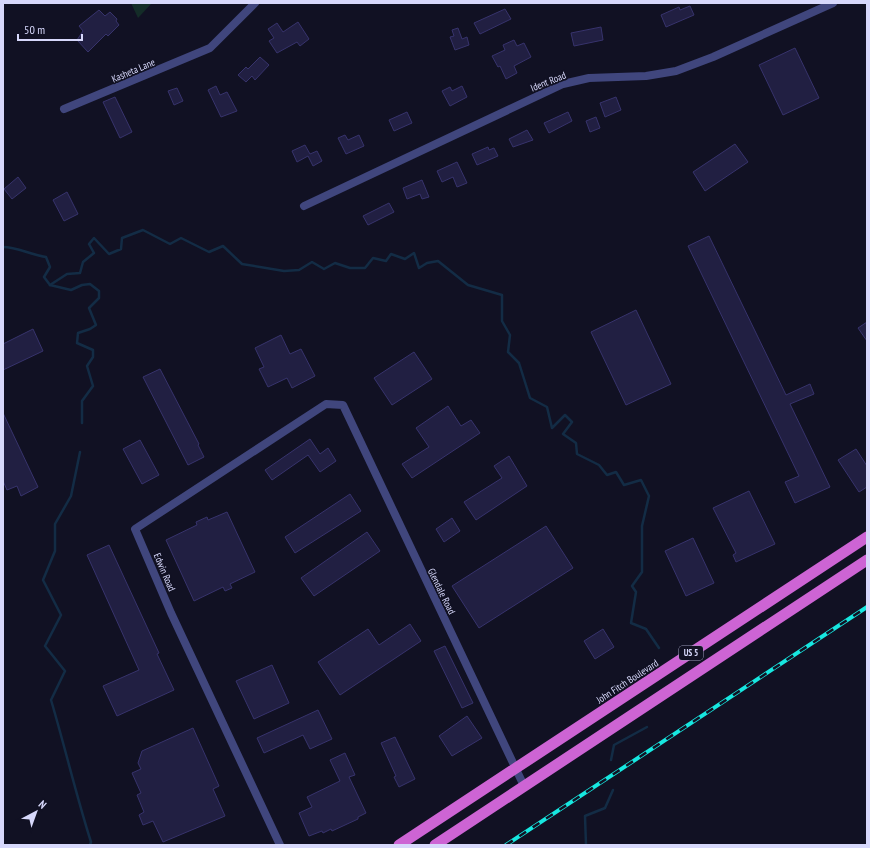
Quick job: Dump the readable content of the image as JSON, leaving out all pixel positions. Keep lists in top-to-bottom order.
{
  "streets": {
    "highway": ["US 5", "John Fitch Boulevard"],
    "street": [
      "Kasheta Lane",
      "Ident Road",
      "Edwin Road",
      "Glendale Road"
    ]
  },
  "crossings": [
    ["Edwin Road", "Glendale Road"],
    ["Glendale Road", "US 5"],
    ["Glendale Road", "John Fitch Boulevard"]
  ],
  "scale_bar": "50 m",
  "north": "top right"
}
